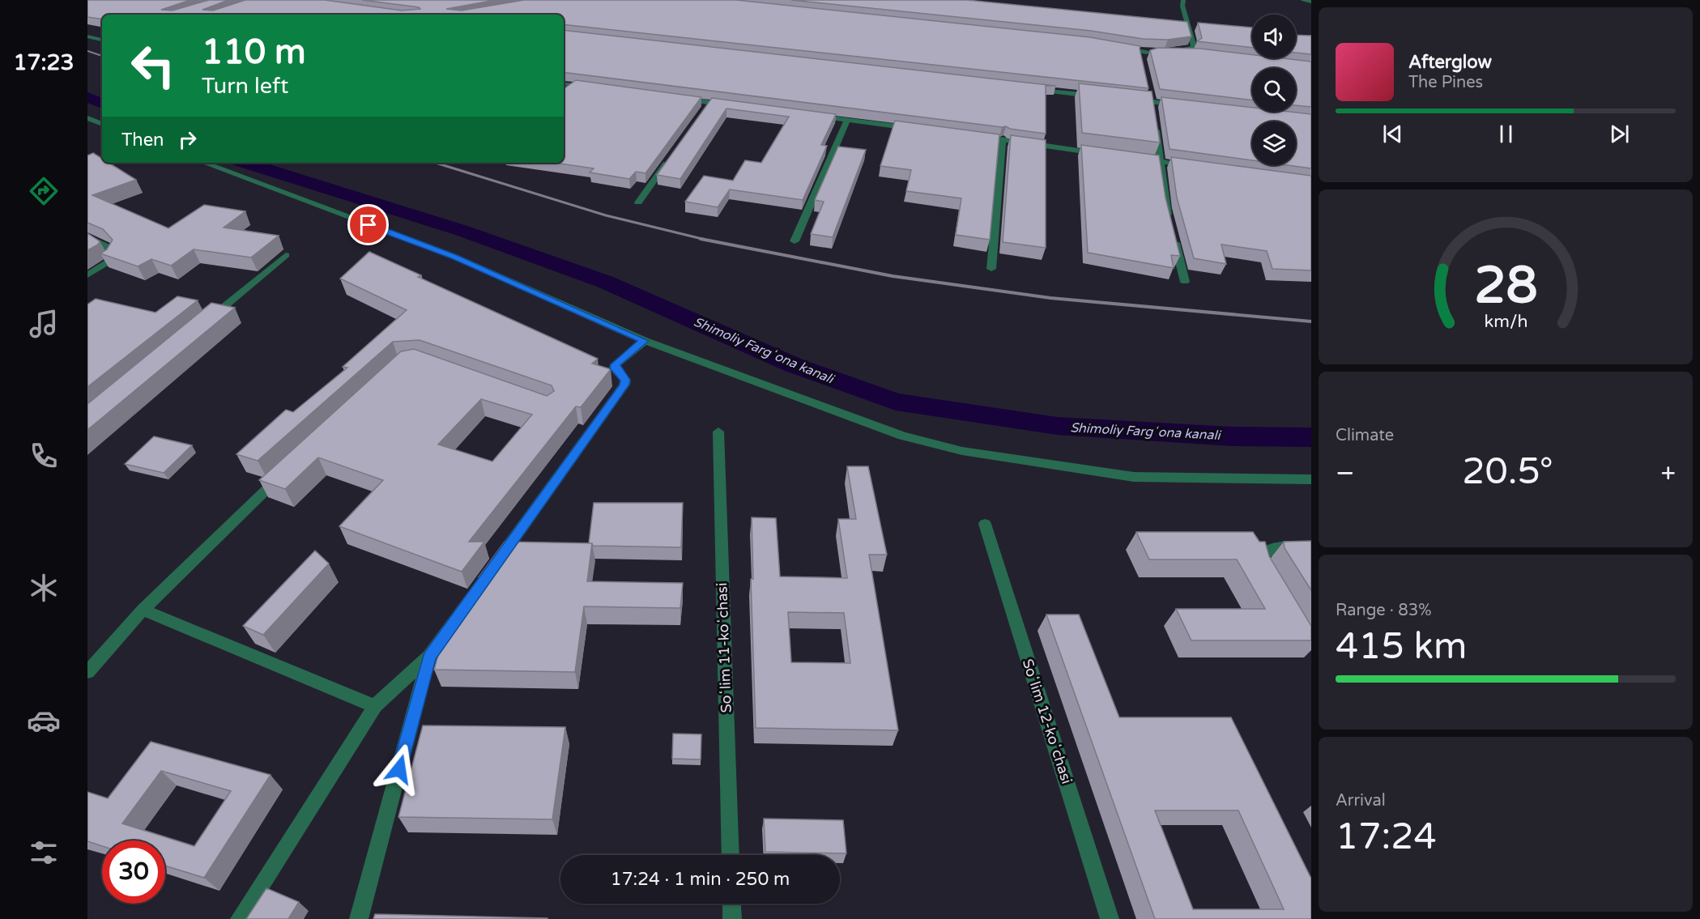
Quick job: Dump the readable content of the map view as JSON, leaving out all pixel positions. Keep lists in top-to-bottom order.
{
  "streets": {
    "street": ["Soʻlim 11-koʻchasi", "Soʻlim 12-koʻchasi"]
  },
  "water": ["Shimoliy Fargʻona kanali"],
  "page": {
    "tabs": "17:23",
    "turn": ["110 m", "Turn left"],
    "song": ["Afterglow", "The Pines"],
    "then": "Then",
    "tile": [
      "Climate",
      ["Range · 83%", "415 km"],
      ["Arrival", "17:24"]
    ],
    "heat": ["−", "20.5°", "+"],
    "limit": "30",
    "trip": "17:24 · 1 min · 250 m",
    "gauge": ["28", "km/h"]
  }
}
